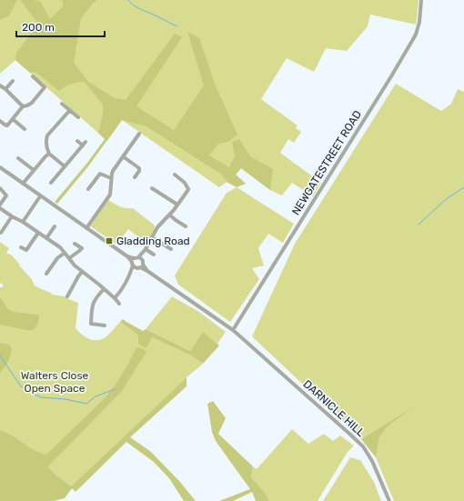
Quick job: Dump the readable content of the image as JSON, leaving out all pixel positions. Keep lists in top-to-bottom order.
{
  "streets": {
    "street": ["NEWGATESTREET ROAD", "DARNICLE HILL"]
  },
  "crossings": [
    ["NEWGATESTREET ROAD", "DARNICLE HILL"]
  ],
  "parks": ["Walters Close Open Space"],
  "places": {
    "transit": ["Gladding Road"]
  },
  "scale_bar": "200 m"
}
